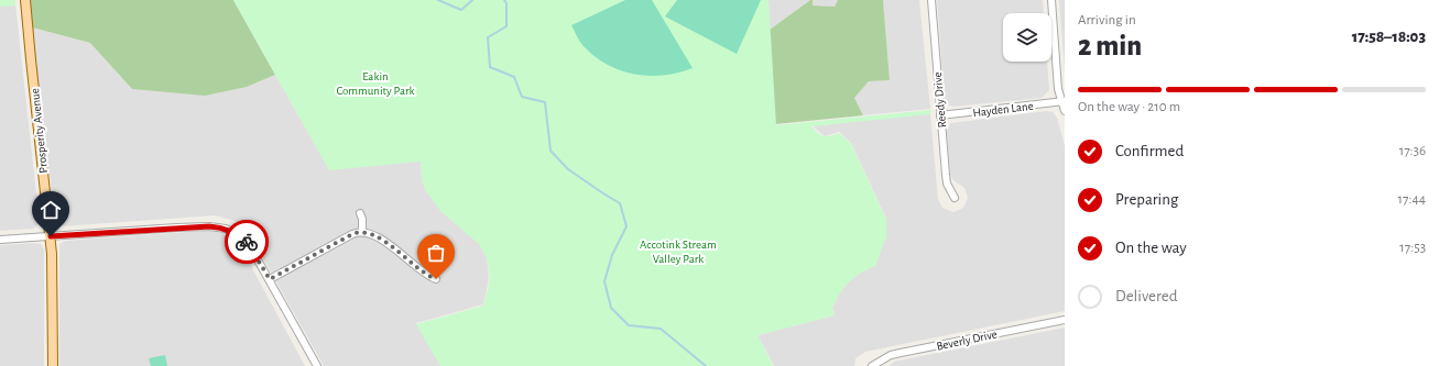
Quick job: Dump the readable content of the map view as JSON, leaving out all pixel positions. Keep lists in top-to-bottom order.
{
  "streets": {
    "main road": ["Prosperity Avenue"],
    "street": ["Reedy Drive", "Hayden Lane", "Beverly Drive"]
  },
  "crossings": [
    ["Reedy Drive", "Hayden Lane"]
  ],
  "parks": ["Eakin Community Park", "Accotink Stream Valley Park"],
  "page": {
    "heading": ["2 min", "Arriving in", "17:58–18:03"],
    "bar": "On the way · 210 m",
    "list": [
      ["Confirmed", "17:36"],
      ["Preparing", "17:44"],
      ["On the way", "17:53"],
      "Delivered"
    ]
  }
}
